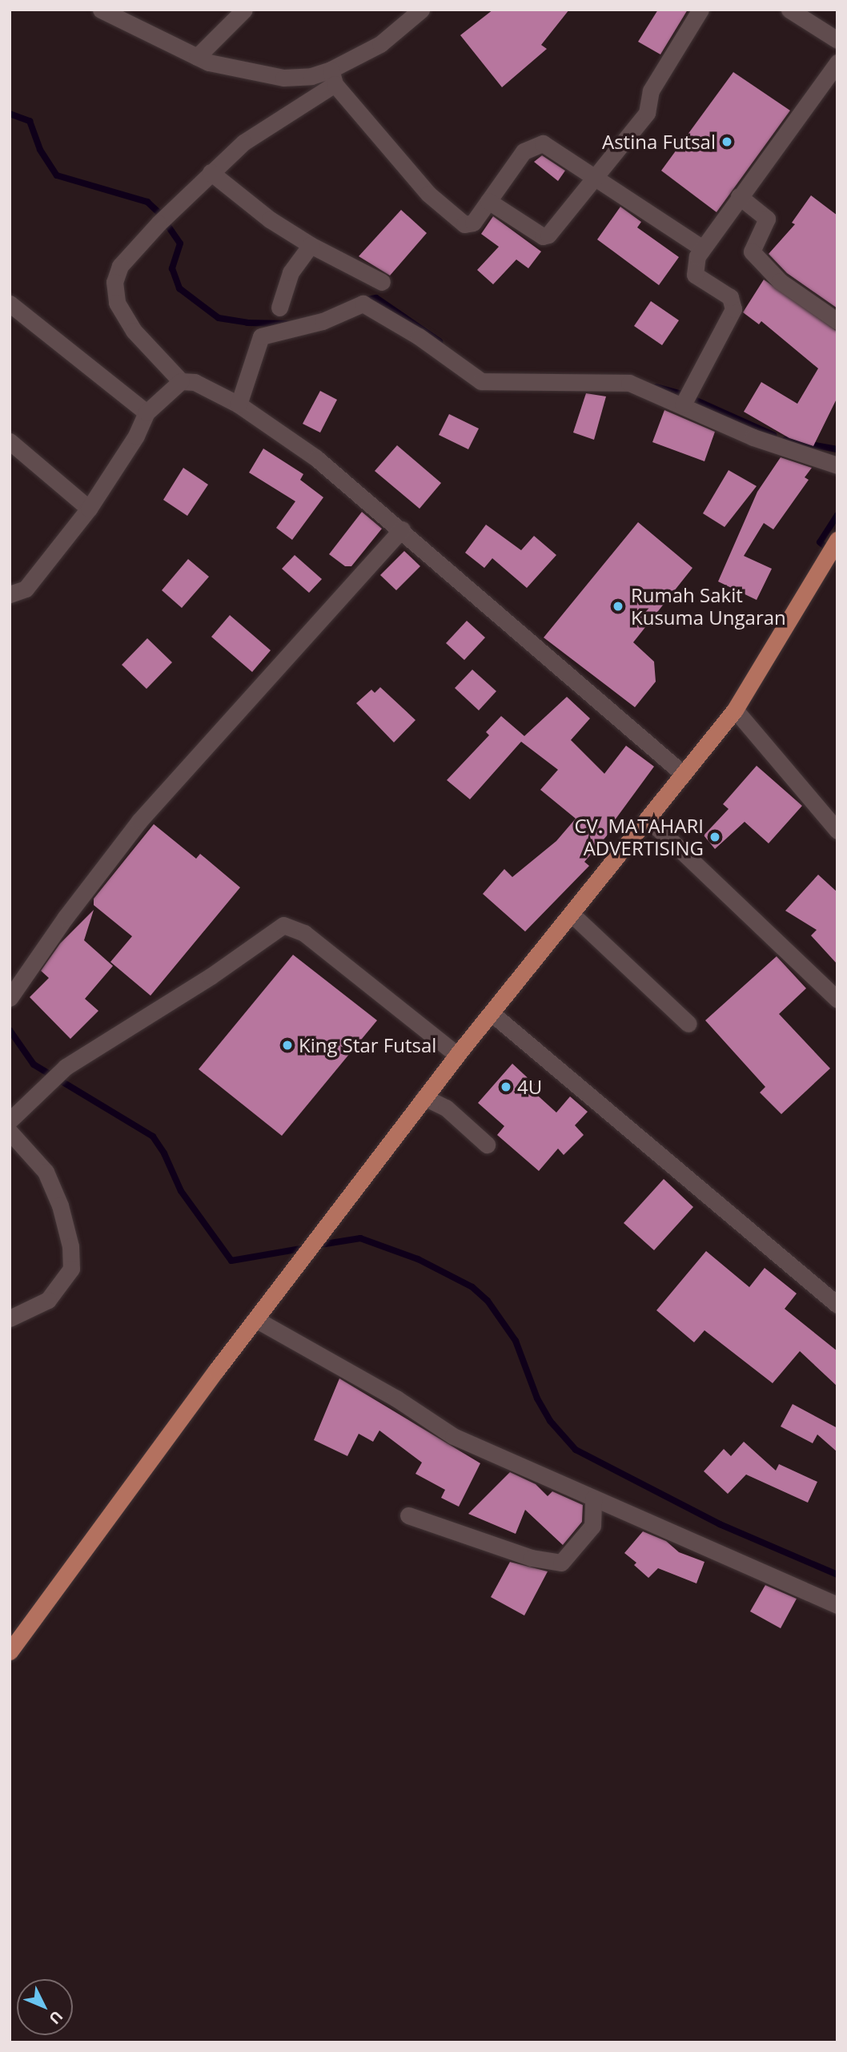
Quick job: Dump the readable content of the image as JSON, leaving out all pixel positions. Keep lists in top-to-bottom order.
{
  "places": [
    "Astina Futsal",
    "Rumah Sakit Kusuma Ungaran",
    "CV. MATAHARI ADVERTISING",
    "King Star Futsal",
    "4U"
  ],
  "north": "bottom right"
}
